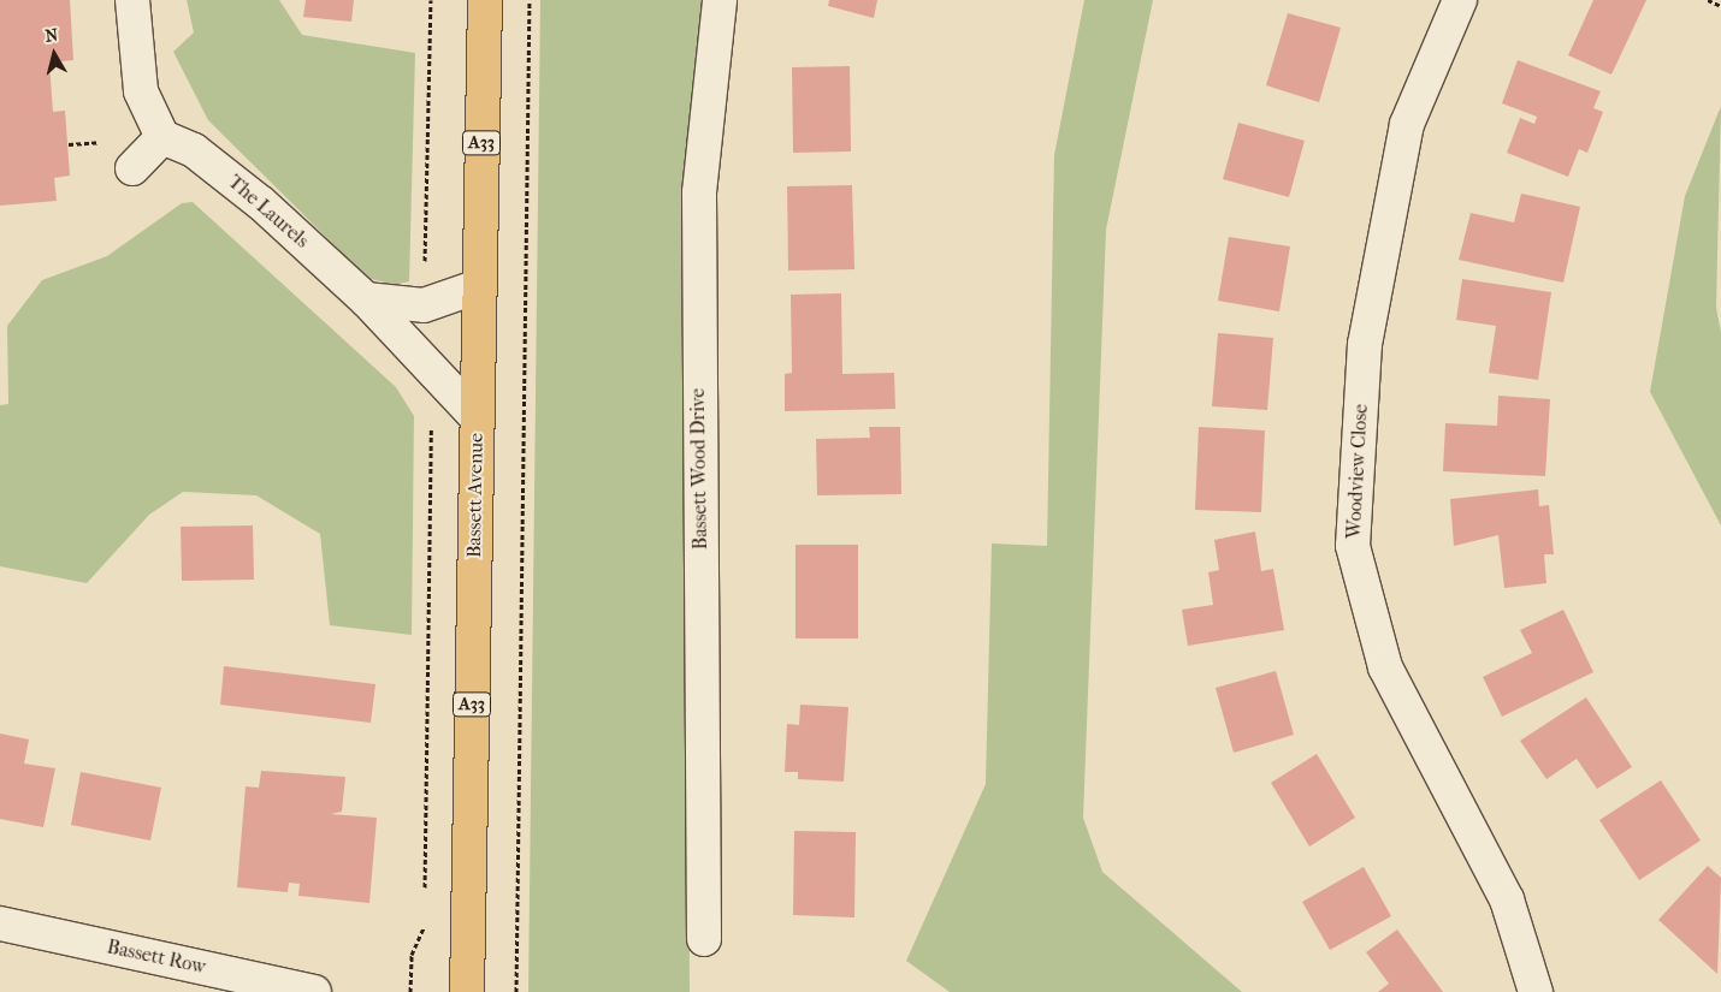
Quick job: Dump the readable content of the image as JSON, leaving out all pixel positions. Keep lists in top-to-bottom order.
{
  "streets": {
    "main road": ["A33", "Bassett Avenue"],
    "street": [
      "The Laurels",
      "Bassett Wood Drive",
      "Woodview Close",
      "Bassett Row"
    ]
  },
  "crossings": [
    ["The Laurels", "Bassett Avenue"]
  ],
  "north": "top"
}
